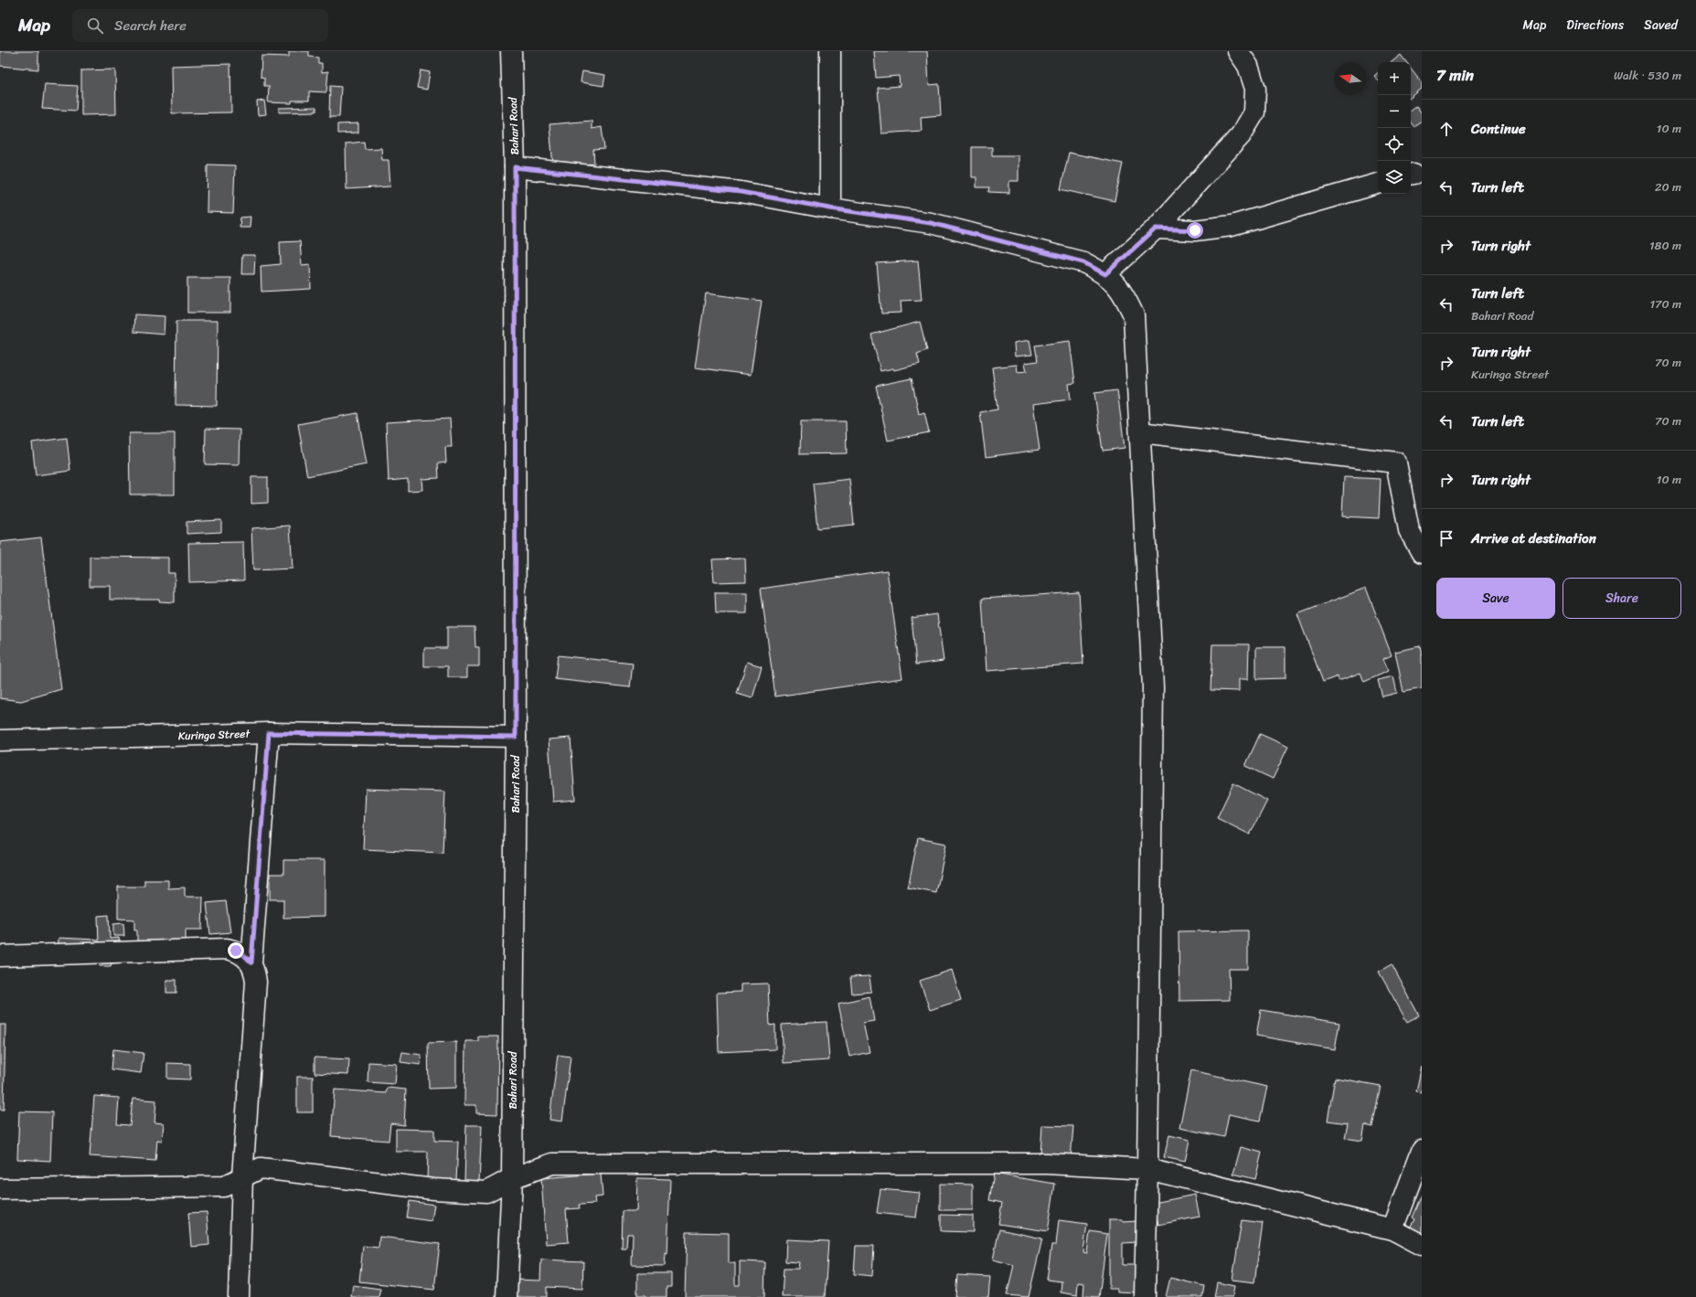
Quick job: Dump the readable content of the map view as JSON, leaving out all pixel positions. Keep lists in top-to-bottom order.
{
  "streets": {
    "street": ["Bahari Road", "Kuringa Street"]
  },
  "crossings": [
    ["Bahari Road", "Kuringa Street"]
  ],
  "north": "left",
  "page": {
    "header": "Map",
    "search": "Search here",
    "nav": ["Map", "Directions", "Saved"],
    "heading": ["7 min", "Walk · 530 m"],
    "map_buttons": ["+", "−"],
    "list": [
      ["Continue", "10 m"],
      ["Turn left", "20 m"],
      ["Turn right", "180 m"],
      ["Turn left", "Bahari Road", "170 m"],
      ["Turn right", "Kuringa Street", "70 m"],
      ["Turn left", "70 m"],
      ["Turn right", "10 m"],
      "Arrive at destination"
    ],
    "buttons": ["Save", "Share"]
  }
}
